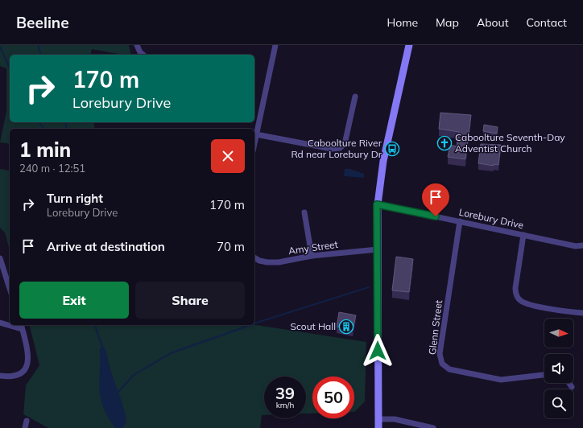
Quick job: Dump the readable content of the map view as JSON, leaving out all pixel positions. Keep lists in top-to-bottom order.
{
  "streets": {
    "street": ["Lorebury Drive", "Amy Street", "Glenn Street"]
  },
  "crossings": [
    ["Lorebury Drive", "Glenn Street"]
  ],
  "places": {
    "church": ["Caboolture Seventh-Day Adventist Church"],
    "bus stop": ["Caboolture River Rd near Lorebury Dr"],
    "building": ["Scout Hall"]
  },
  "north": "right",
  "page": {
    "header": "Beeline",
    "nav": [
      "Home",
      "Map",
      "About",
      "Contact"
    ],
    "turn": ["170 m", "Lorebury Drive"],
    "heading": ["1 min", "240 m · 12:51"],
    "list": [
      {
        "name": "Turn right",
        "note": "Lorebury Drive",
        "value": "170 m"
      },
      {
        "name": "Arrive at destination",
        "value": "70 m"
      }
    ],
    "buttons": ["Exit", "Share"],
    "speed": "39 km/h",
    "limit": "50"
  }
}
